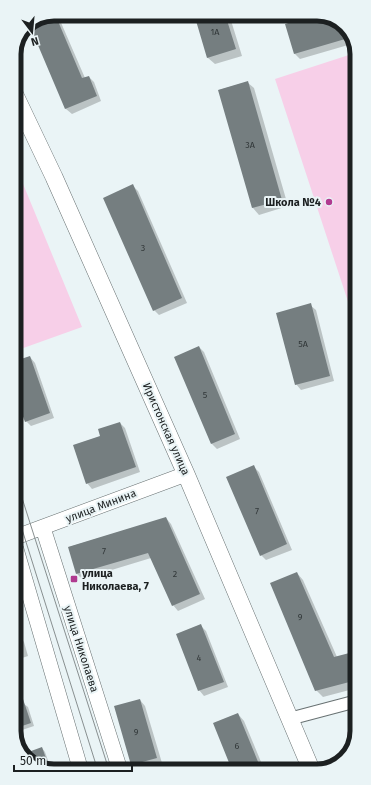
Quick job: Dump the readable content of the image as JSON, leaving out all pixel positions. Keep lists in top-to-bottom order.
{
  "streets": {
    "main road": ["Иристонская улица"],
    "street": ["улица Минина", "улица Николаева"]
  },
  "crossings": [
    ["Иристонская улица", "улица Минина"],
    ["улица Минина", "улица Николаева"]
  ],
  "places": {
    "other": ["Школа №4"],
    "transit": ["улица Николаева, 7"]
  },
  "house_numbers": [
    "1А",
    "3А",
    "3",
    "5А",
    "5",
    "7",
    "7",
    "2",
    "9",
    "4",
    "9",
    "6"
  ],
  "scale_bar": "50 m",
  "north": "bottom"
}
